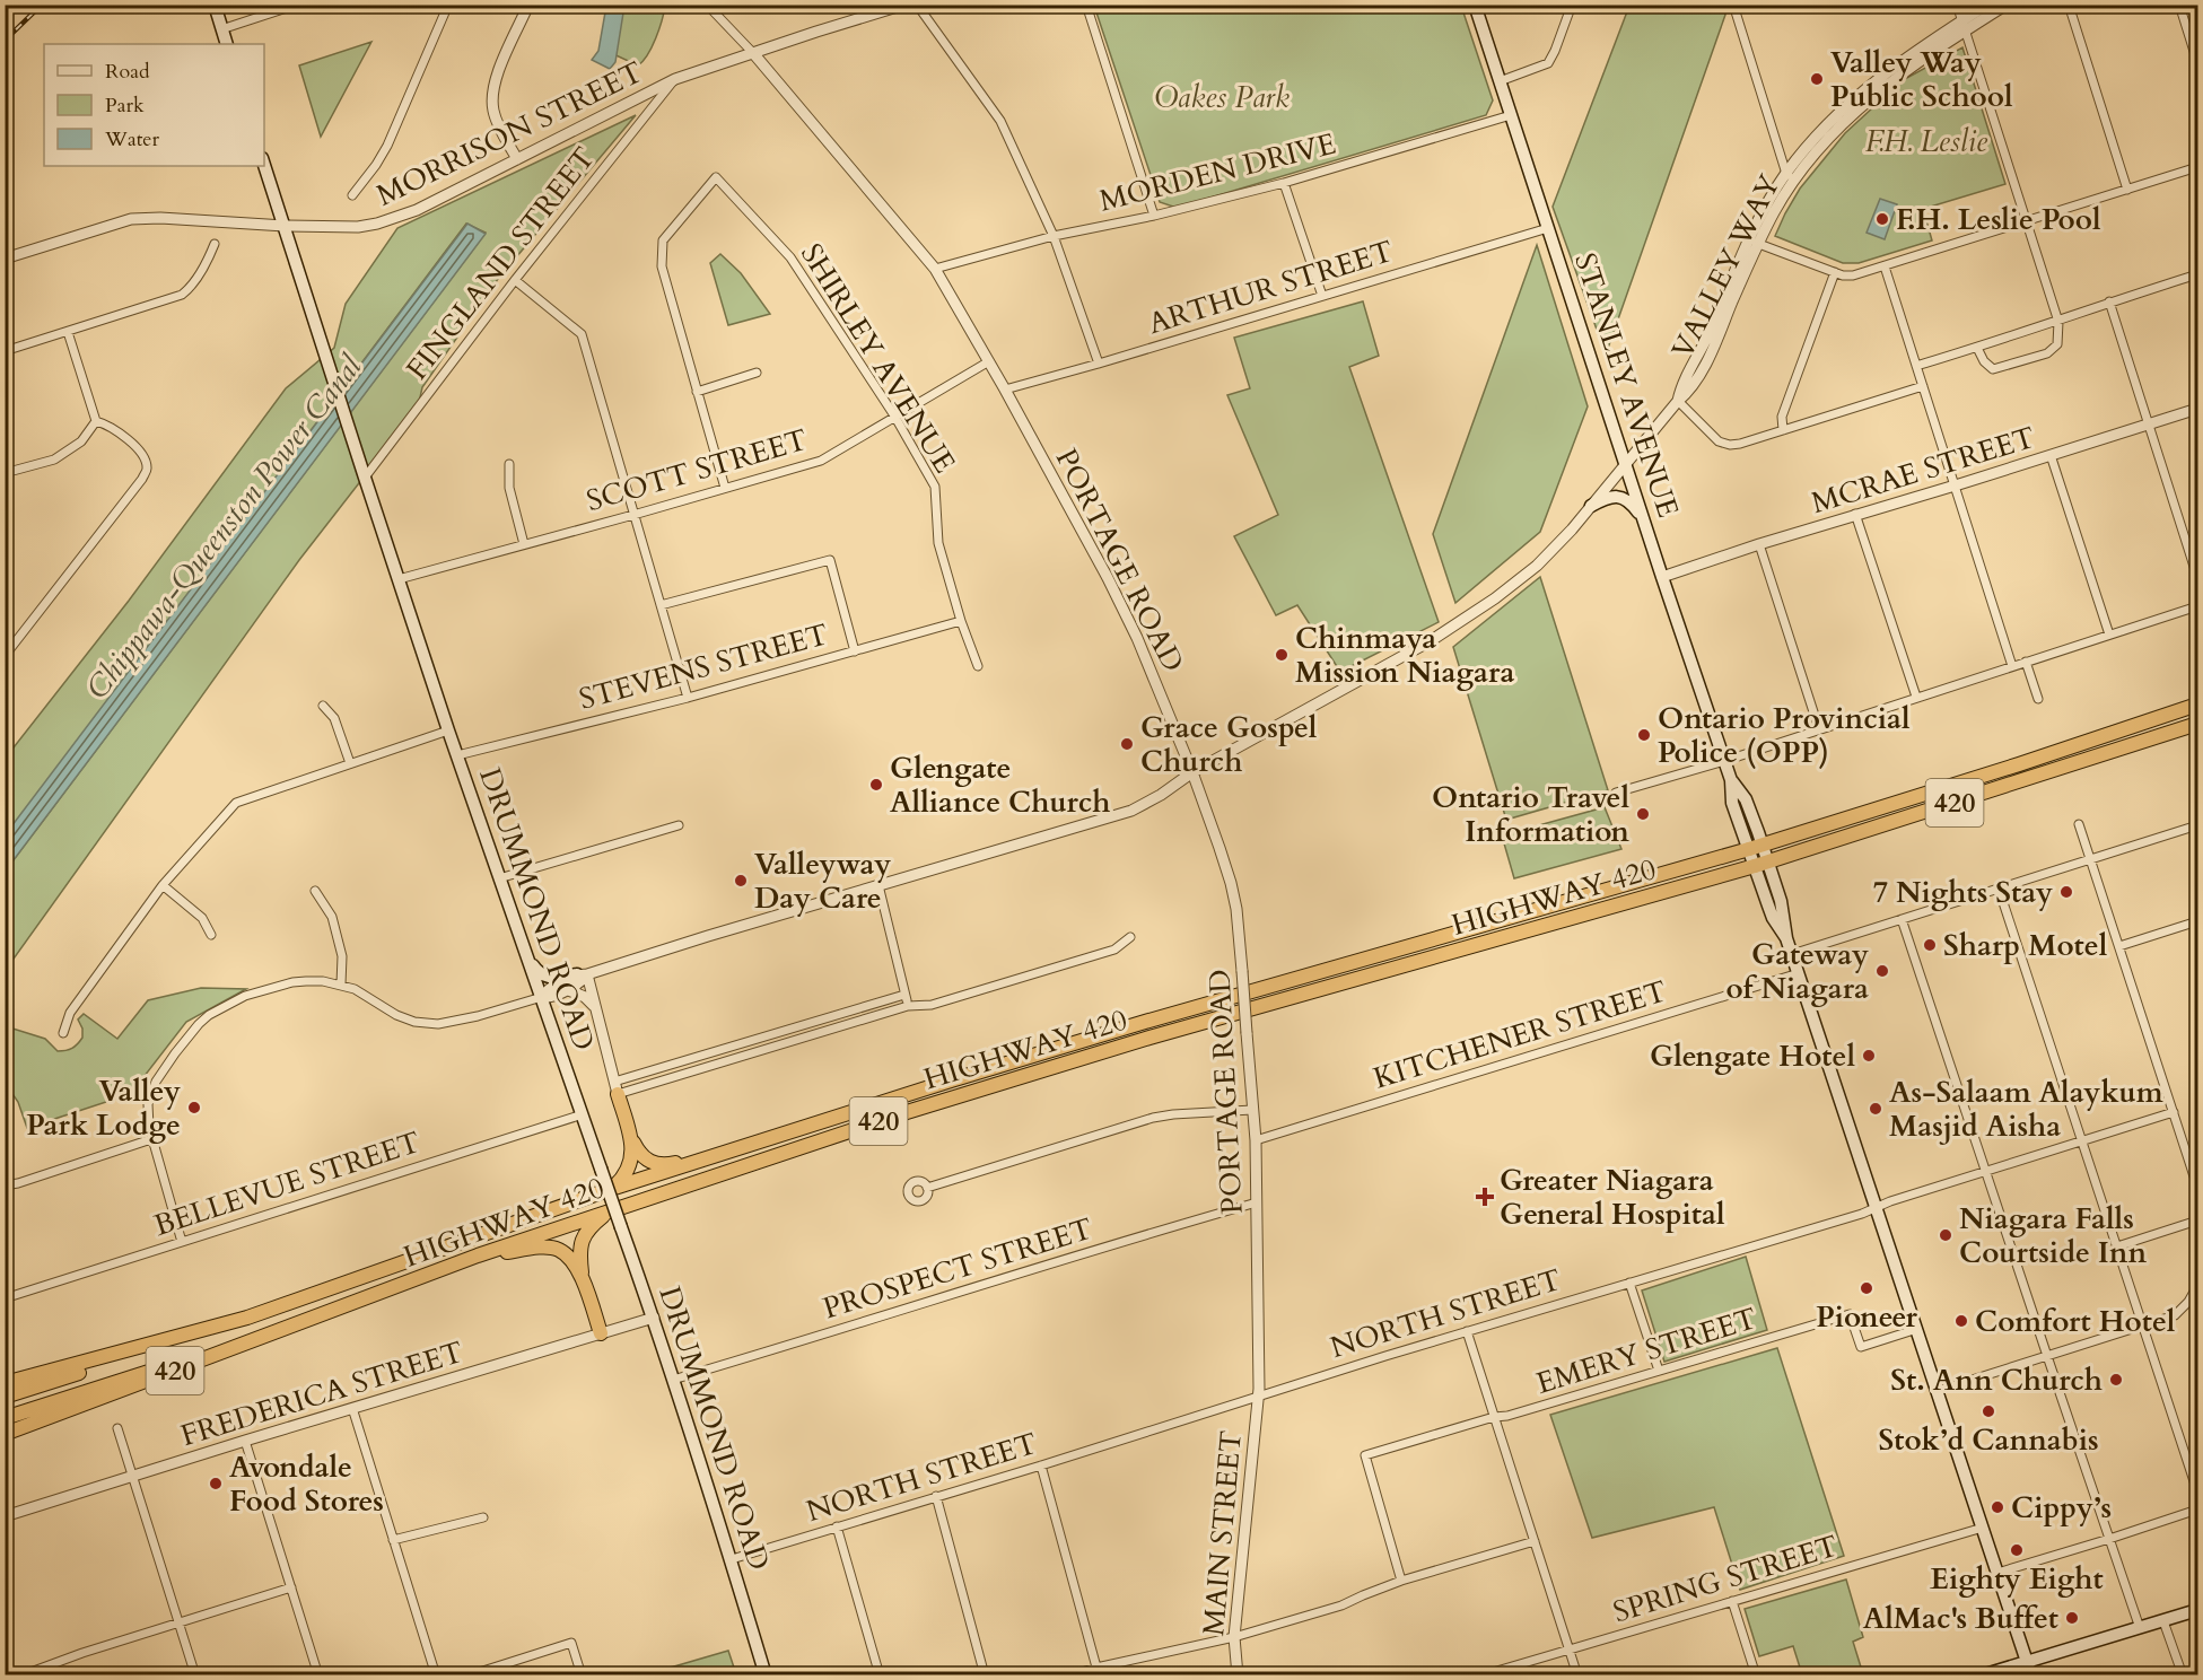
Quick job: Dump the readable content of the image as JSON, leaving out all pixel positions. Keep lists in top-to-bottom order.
{
  "streets": {
    "highway": ["420", "HIGHWAY 420"],
    "main road": ["STANLEY AVENUE", "DRUMMOND ROAD"],
    "street": [
      "MORRISON STREET",
      "MORDEN DRIVE",
      "FINGLAND STREET",
      "VALLEY WAY",
      "ARTHUR STREET",
      "SHIRLEY AVENUE",
      "SCOTT STREET",
      "MCRAE STREET",
      "PORTAGE ROAD",
      "STEVENS STREET",
      "KITCHENER STREET",
      "BELLEVUE STREET",
      "PROSPECT STREET",
      "NORTH STREET",
      "EMERY STREET",
      "FREDERICA STREET",
      "MAIN STREET",
      "SPRING STREET"
    ]
  },
  "crossings": [
    ["MORRISON STREET", "FINGLAND STREET"],
    ["MORRISON STREET", "PORTAGE ROAD"],
    ["MORRISON STREET", "DRUMMOND ROAD"],
    ["MORDEN DRIVE", "STANLEY AVENUE"],
    ["MORDEN DRIVE", "PORTAGE ROAD"],
    ["FINGLAND STREET", "DRUMMOND ROAD"],
    ["VALLEY WAY", "STANLEY AVENUE"],
    ["VALLEY WAY", "PORTAGE ROAD"],
    ["VALLEY WAY", "DRUMMOND ROAD"],
    ["VALLEY WAY", "BELLEVUE STREET"],
    ["ARTHUR STREET", "STANLEY AVENUE"],
    ["ARTHUR STREET", "PORTAGE ROAD"],
    ["SHIRLEY AVENUE", "SCOTT STREET"],
    ["SHIRLEY AVENUE", "STEVENS STREET"],
    ["STANLEY AVENUE", "MCRAE STREET"],
    ["STANLEY AVENUE", "420"],
    ["STANLEY AVENUE", "HIGHWAY 420"],
    ["STANLEY AVENUE", "KITCHENER STREET"],
    ["STANLEY AVENUE", "NORTH STREET"],
    ["STANLEY AVENUE", "EMERY STREET"],
    ["STANLEY AVENUE", "SPRING STREET"],
    ["SCOTT STREET", "PORTAGE ROAD"],
    ["SCOTT STREET", "DRUMMOND ROAD"],
    ["PORTAGE ROAD", "KITCHENER STREET"],
    ["PORTAGE ROAD", "PROSPECT STREET"],
    ["PORTAGE ROAD", "NORTH STREET"],
    ["PORTAGE ROAD", "MAIN STREET"],
    ["STEVENS STREET", "DRUMMOND ROAD"],
    ["420", "HIGHWAY 420"],
    ["DRUMMOND ROAD", "BELLEVUE STREET"],
    ["DRUMMOND ROAD", "PROSPECT STREET"],
    ["DRUMMOND ROAD", "NORTH STREET"],
    ["DRUMMOND ROAD", "FREDERICA STREET"],
    ["NORTH STREET", "MAIN STREET"]
  ],
  "water": ["Chippawa-Queenston Power Canal"],
  "parks": ["Oakes Park", "F.H. Leslie"],
  "places": {
    "other": [
      "Valley Way Public School",
      "F.H. Leslie Pool",
      "Chinmaya Mission Niagara",
      "Ontario Provincial Police (OPP)",
      "Grace Gospel Church",
      "Glengate Alliance Church",
      "Ontario Travel Information",
      "Valleyway Day Care",
      "7 Nights Stay",
      "Sharp Motel",
      "Gateway of Niagara",
      "Glengate Hotel",
      "Valley Park Lodge",
      "As-Salaam Alaykum Masjid Aisha",
      "Niagara Falls Courtside Inn",
      "Pioneer",
      "Comfort Hotel",
      "St. Ann Church",
      "Stok’d Cannabis",
      "Avondale Food Stores",
      "Cippy’s",
      "Eighty Eight",
      "AlMac's Buffet"
    ],
    "health": ["Greater Niagara General Hospital"]
  },
  "legend": ["Road", "Park", "Water"]
}
